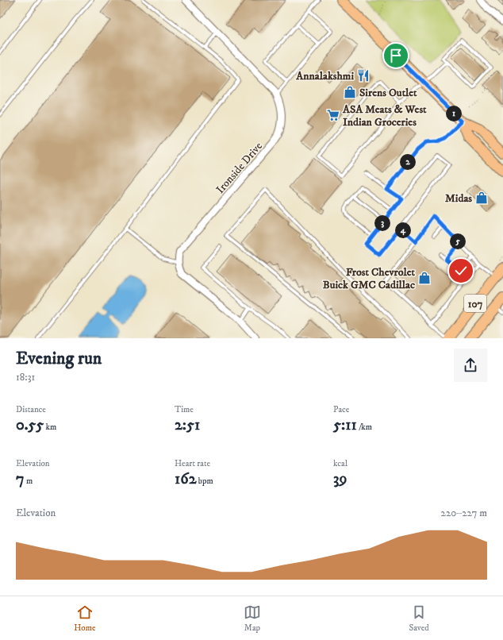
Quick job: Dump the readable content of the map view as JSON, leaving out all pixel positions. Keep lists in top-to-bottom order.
{
  "streets": {
    "main road": ["107"],
    "street": ["Ironside Drive"]
  },
  "places": {
    "restaurant": ["Annalakshmi"],
    "shop": ["Sirens Outlet", "Midas", "Frost Chevrolet Buick GMC Cadillac"],
    "supermarket": ["ASA Meats & West Indian Groceries"]
  },
  "page": {
    "pins": [
      "1",
      "2",
      "3",
      "4",
      "5"
    ],
    "heading": ["Evening run", "18:31"],
    "stats": [
      ["Distance", "0.55 km"],
      ["Time", "2:51"],
      ["Pace", "5:11 /km"],
      ["Elevation", "7 m"],
      ["Heart rate", "162 bpm"],
      ["kcal", "39"]
    ],
    "chart": ["Elevation", "220–227 m"],
    "tabs": ["Home", "Map", "Saved"]
  }
}
